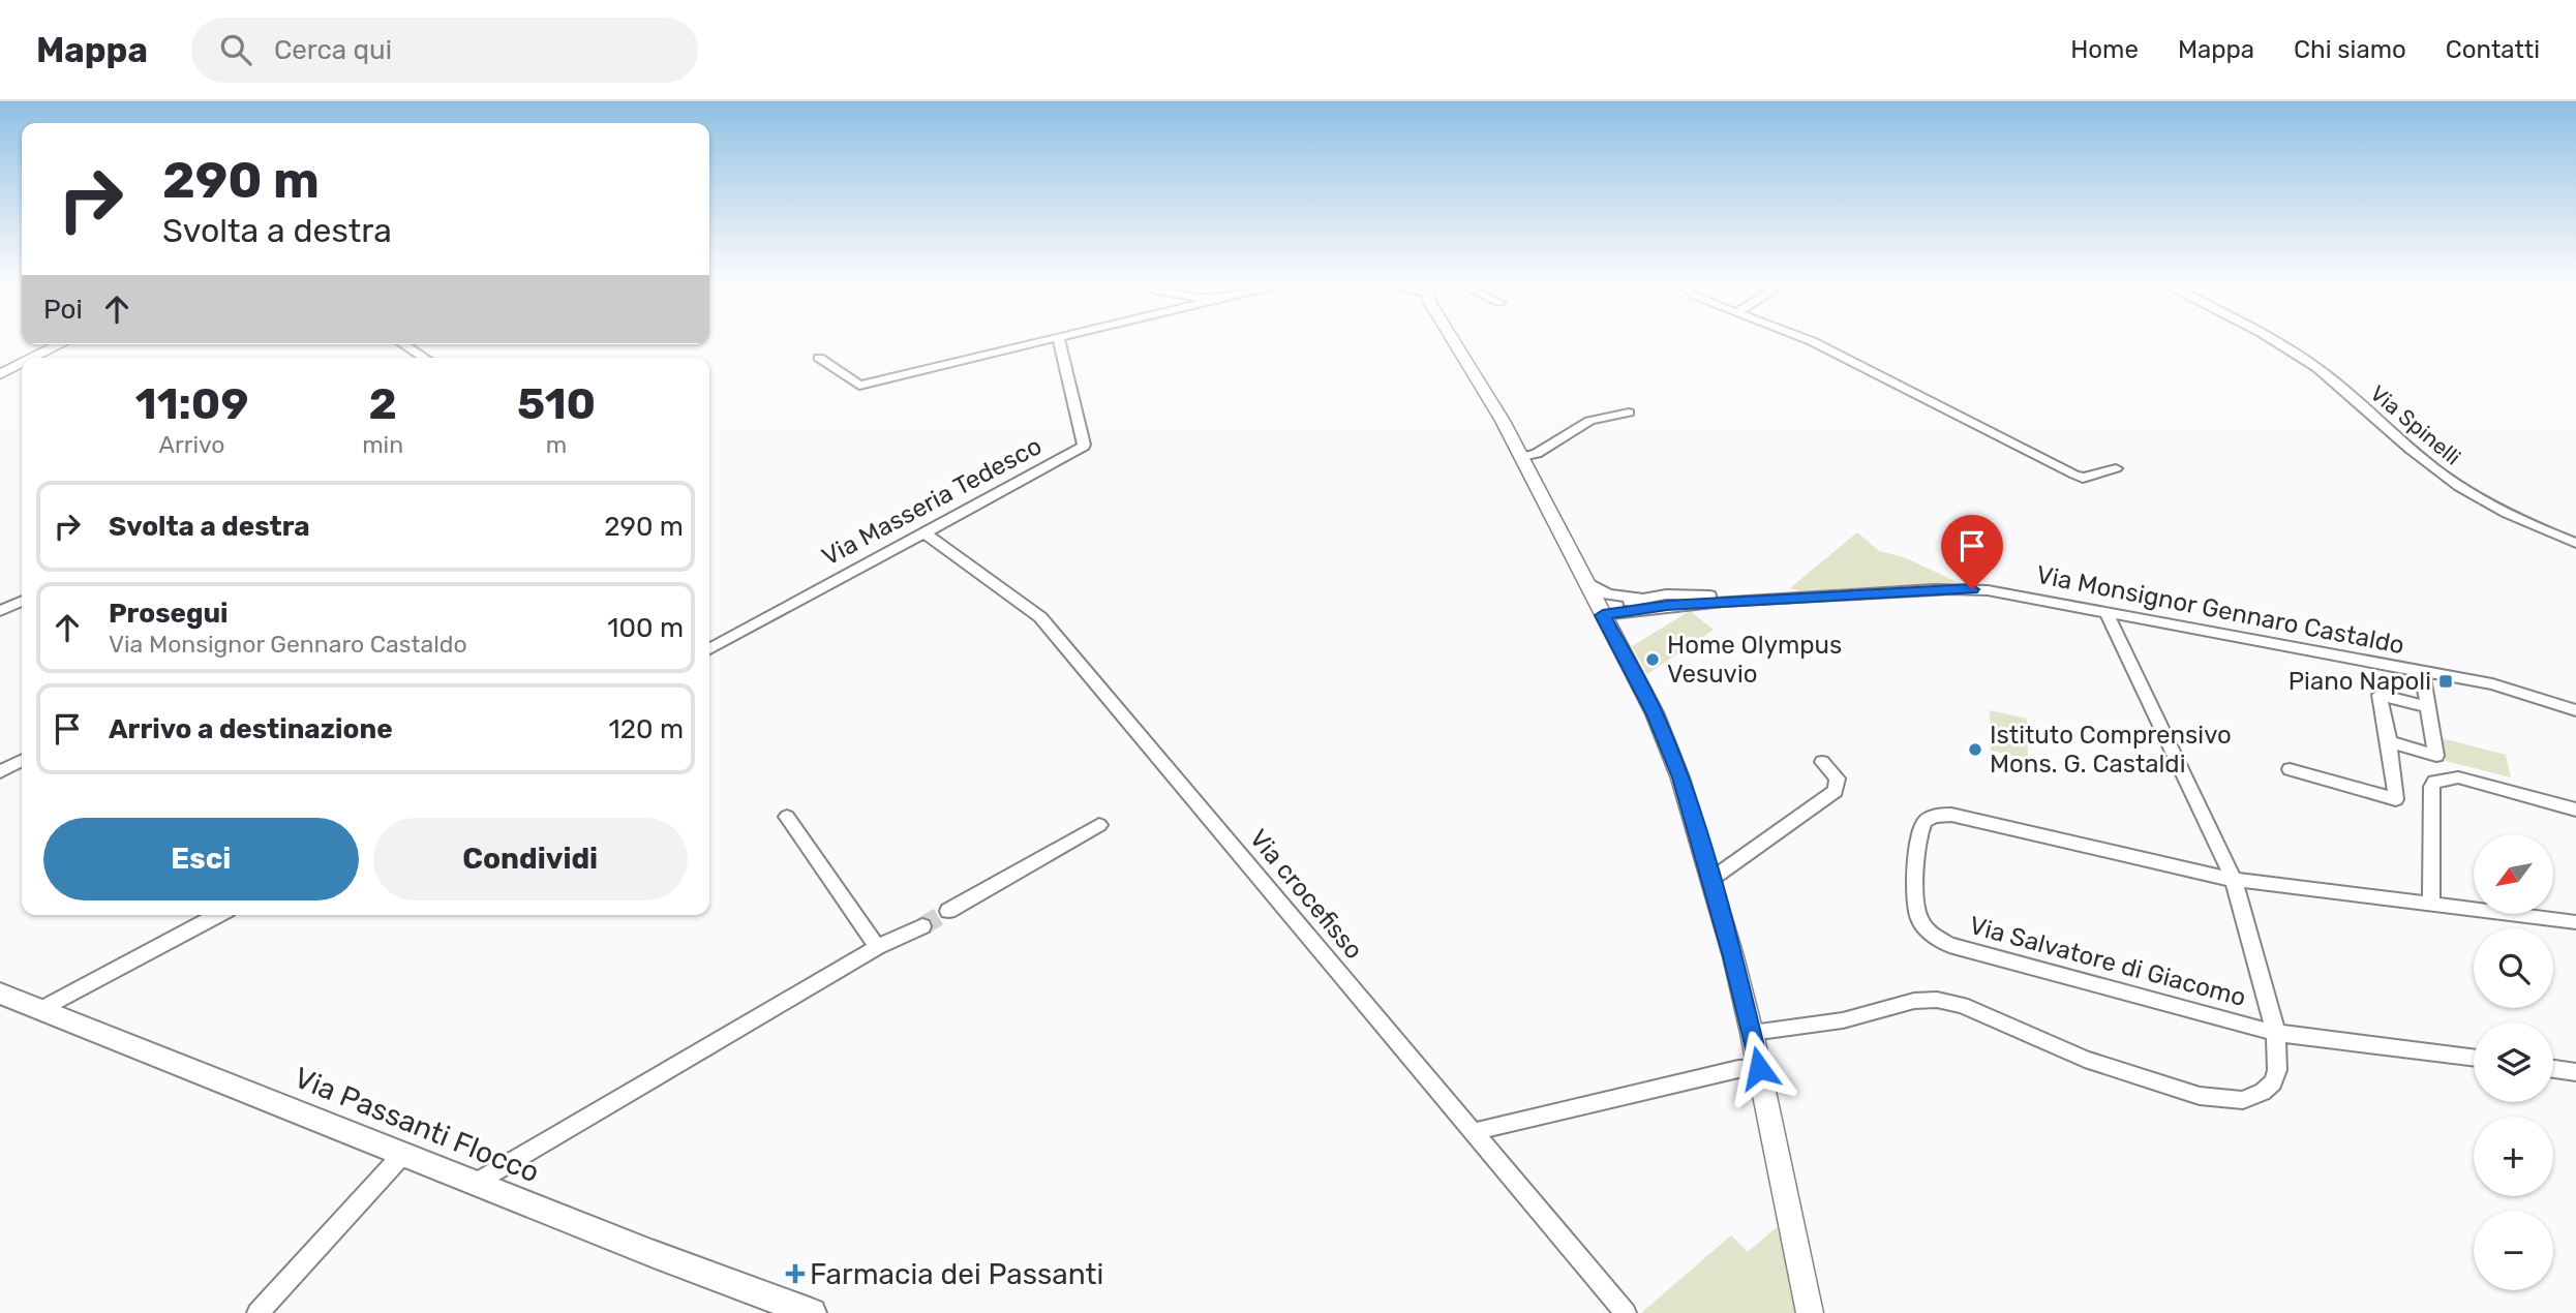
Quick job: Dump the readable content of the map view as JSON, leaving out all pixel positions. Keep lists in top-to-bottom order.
{
  "streets": {
    "main road": ["Via Passanti Flocco"],
    "street": [
      "Via Spinelli",
      "Via Masseria Tedesco",
      "Via Monsignor Gennaro Castaldo",
      "Via crocefisso",
      "Via Salvatore di Giacomo"
    ]
  },
  "crossings": [
    ["Via Masseria Tedesco", "Via crocefisso"],
    ["Via Monsignor Gennaro Castaldo", "Via Salvatore di Giacomo"]
  ],
  "places": {
    "other": ["Home Olympus Vesuvio", "Istituto Comprensivo Mons. G. Castaldi"],
    "transit": ["Piano Napoli"],
    "health": ["Farmacia dei Passanti"]
  },
  "north": "bottom left",
  "page": {
    "header": "Mappa",
    "search": "Cerca qui",
    "nav": [
      "Home",
      "Mappa",
      "Chi siamo",
      "Contatti"
    ],
    "turn": ["290 m", "Svolta a destra"],
    "then": "Poi",
    "eta": [
      "11:09",
      "Arrivo",
      "2",
      "min",
      "510",
      "m"
    ],
    "list": [
      {
        "name": "Svolta a destra",
        "value": "290 m"
      },
      {
        "name": "Prosegui",
        "note": "Via Monsignor Gennaro Castaldo",
        "value": "100 m"
      },
      {
        "name": "Arrivo a destinazione",
        "value": "120 m"
      }
    ],
    "buttons": ["Esci", "Condividi"],
    "map_buttons": ["+", "−"]
  }
}
